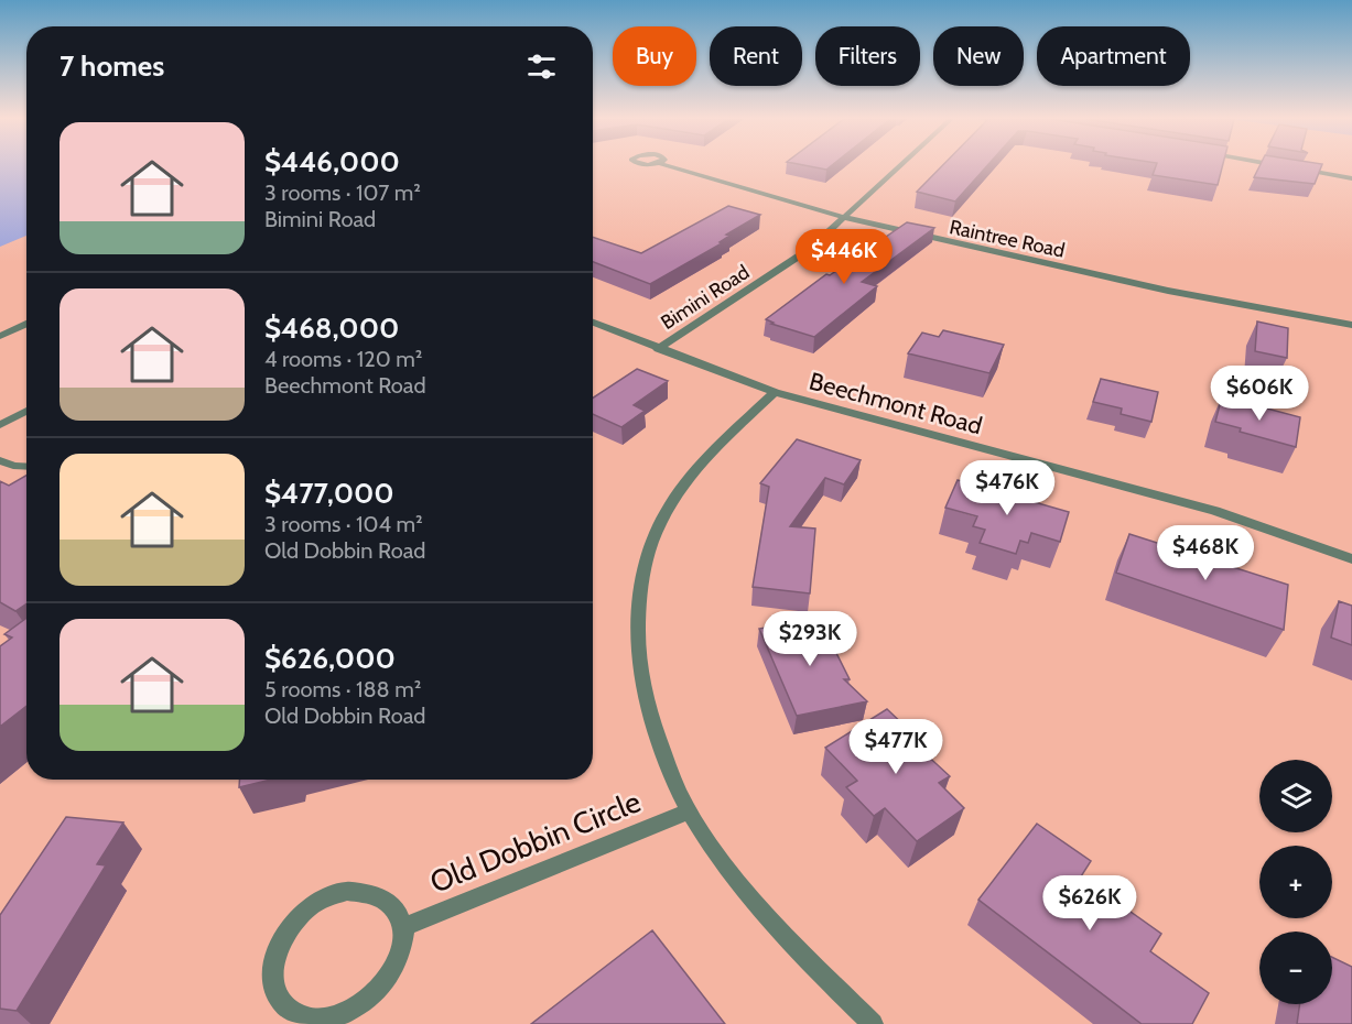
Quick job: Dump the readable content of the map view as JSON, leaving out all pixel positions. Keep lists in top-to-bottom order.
{
  "streets": {
    "street": [
      "Raintree Road",
      "Bimini Road",
      "Beechmont Road",
      "Old Dobbin Circle"
    ]
  },
  "crossings": [
    ["Raintree Road", "Bimini Road"],
    ["Bimini Road", "Beechmont Road"]
  ],
  "page": {
    "chip": [
      "Buy",
      "Rent",
      "Filters",
      "New",
      "Apartment"
    ],
    "heading": "7 homes",
    "list": [
      {
        "name": "$446,000",
        "note": "3 rooms · 107 m² · Bimini Road"
      },
      {
        "name": "$468,000",
        "note": "4 rooms · 120 m² · Beechmont Road"
      },
      {
        "name": "$477,000",
        "note": "3 rooms · 104 m² · Old Dobbin Road"
      },
      {
        "name": "$626,000",
        "note": "5 rooms · 188 m² · Old Dobbin Road"
      }
    ],
    "price": [
      "$446K",
      "$606K",
      "$476K",
      "$468K",
      "$293K",
      "$477K",
      "$626K"
    ],
    "map_buttons": ["+", "−"]
  }
}
